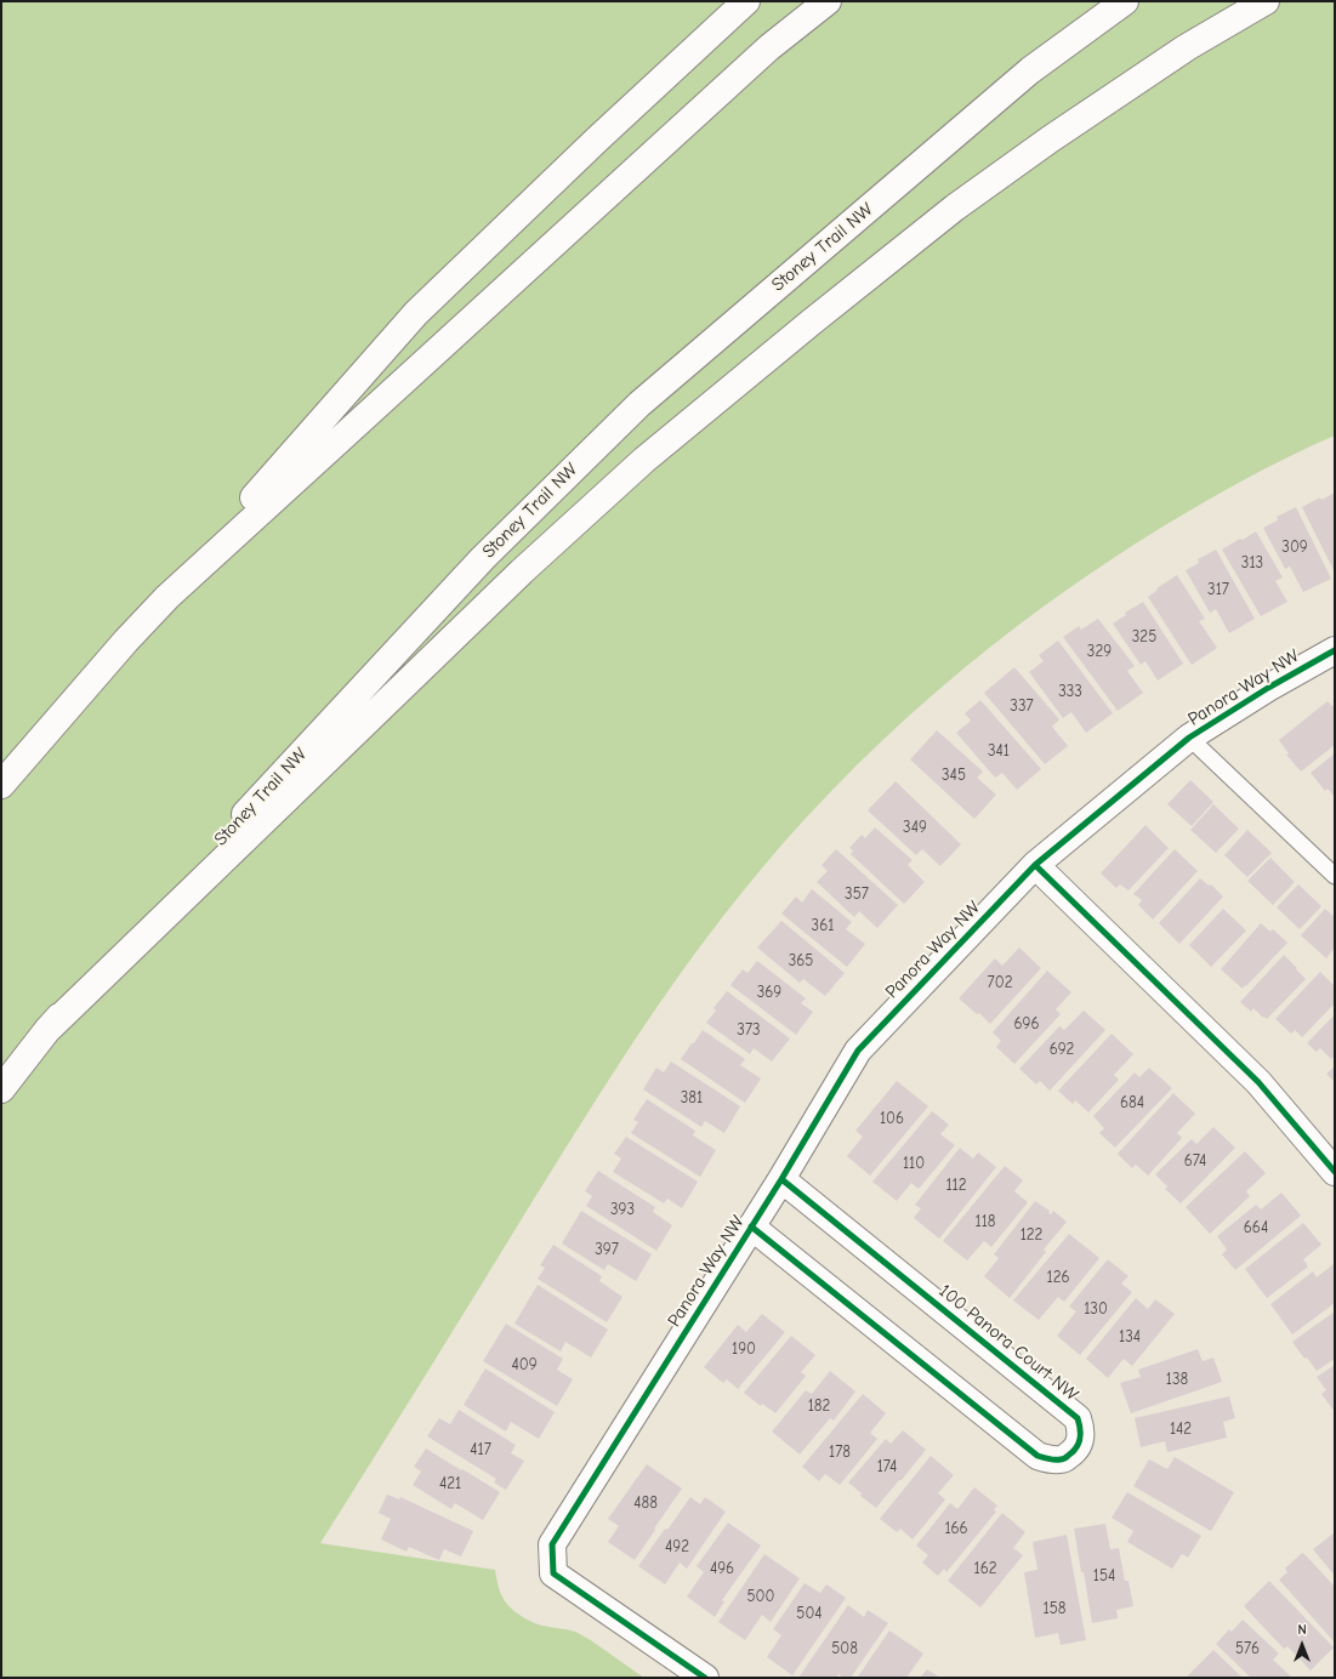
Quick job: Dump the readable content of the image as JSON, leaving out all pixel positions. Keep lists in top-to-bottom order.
{
  "streets": {
    "main road": ["Stoney Trail NW", "Panora Way NW", "100 Panora Court NW"]
  },
  "crossings": [
    ["Panora Way NW", "100 Panora Court NW"]
  ],
  "house_numbers": [
    "309",
    "313",
    "317",
    "325",
    "329",
    "333",
    "337",
    "341",
    "345",
    "349",
    "357",
    "361",
    "365",
    "702",
    "369",
    "696",
    "373",
    "692",
    "381",
    "684",
    "106",
    "674",
    "110",
    "112",
    "393",
    "118",
    "664",
    "122",
    "397",
    "126",
    "130",
    "134",
    "190",
    "409",
    "138",
    "182",
    "142",
    "417",
    "178",
    "174",
    "421",
    "488",
    "166",
    "492",
    "496",
    "162",
    "154",
    "500",
    "158",
    "504",
    "508",
    "576"
  ],
  "north": "top"
}
